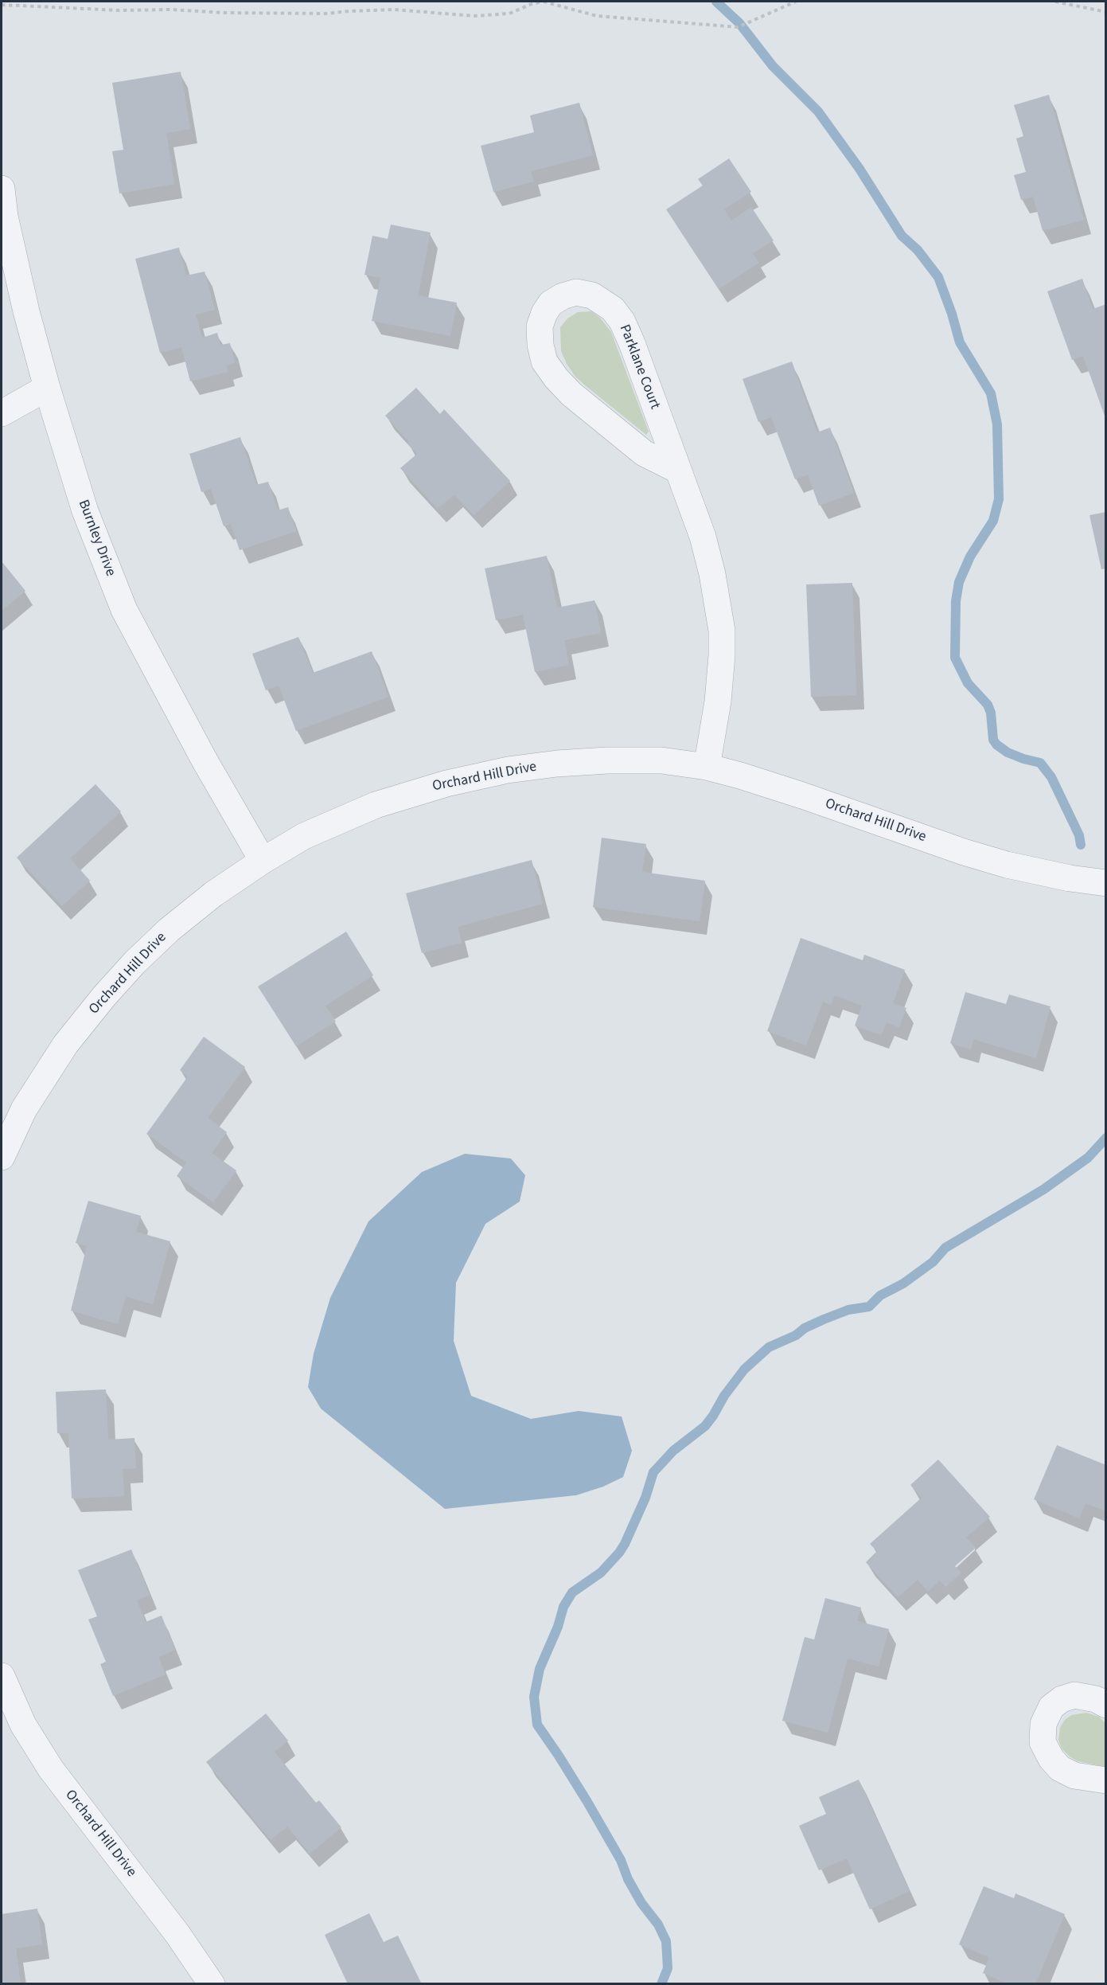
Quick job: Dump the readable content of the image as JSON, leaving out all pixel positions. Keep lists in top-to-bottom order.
{
  "streets": {
    "street": ["Parklane Court", "Burnley Drive", "Orchard Hill Drive"]
  },
  "crossings": [
    ["Parklane Court", "Orchard Hill Drive"],
    ["Burnley Drive", "Orchard Hill Drive"]
  ]
}
